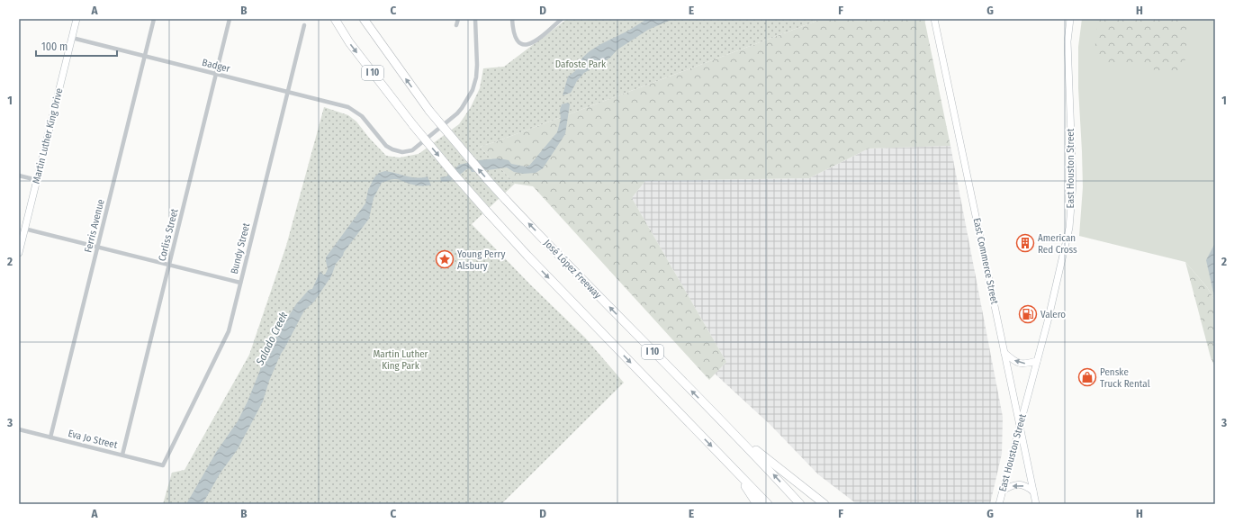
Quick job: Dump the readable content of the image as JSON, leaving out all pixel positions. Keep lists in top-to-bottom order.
{
  "streets": {
    "highway": ["I 10", "José López Freeway"],
    "main road": ["Martin Luther King Drive", "East Houston Street", "East Commerce Street"],
    "street": [
      "Badger",
      "Ferris Avenue",
      "Corliss Street",
      "Bundy Street",
      "Eva Jo Street"
    ]
  },
  "crossings": [
    ["Badger", "Martin Luther King Drive"],
    ["Badger", "Ferris Avenue"],
    ["Badger", "Corliss Street"],
    ["Badger", "Bundy Street"],
    ["East Houston Street", "East Commerce Street"],
    ["Ferris Avenue", "Eva Jo Street"],
    ["Corliss Street", "Eva Jo Street"],
    ["Bundy Street", "Eva Jo Street"]
  ],
  "water": ["Salado Creek"],
  "parks": ["Dafoste Park", "Martin Luther King Park"],
  "places": {
    "building": ["American Red Cross"],
    "place": ["Young Perry Alsbury"],
    "fuel station": ["Valero"],
    "shop": ["Penske Truck Rental"]
  },
  "scale_bar": "100 m",
  "grid": {
    "columns": [
      "A",
      "B",
      "C",
      "D",
      "E",
      "F",
      "G",
      "H"
    ],
    "rows": ["1", "2", "3"]
  }
}
